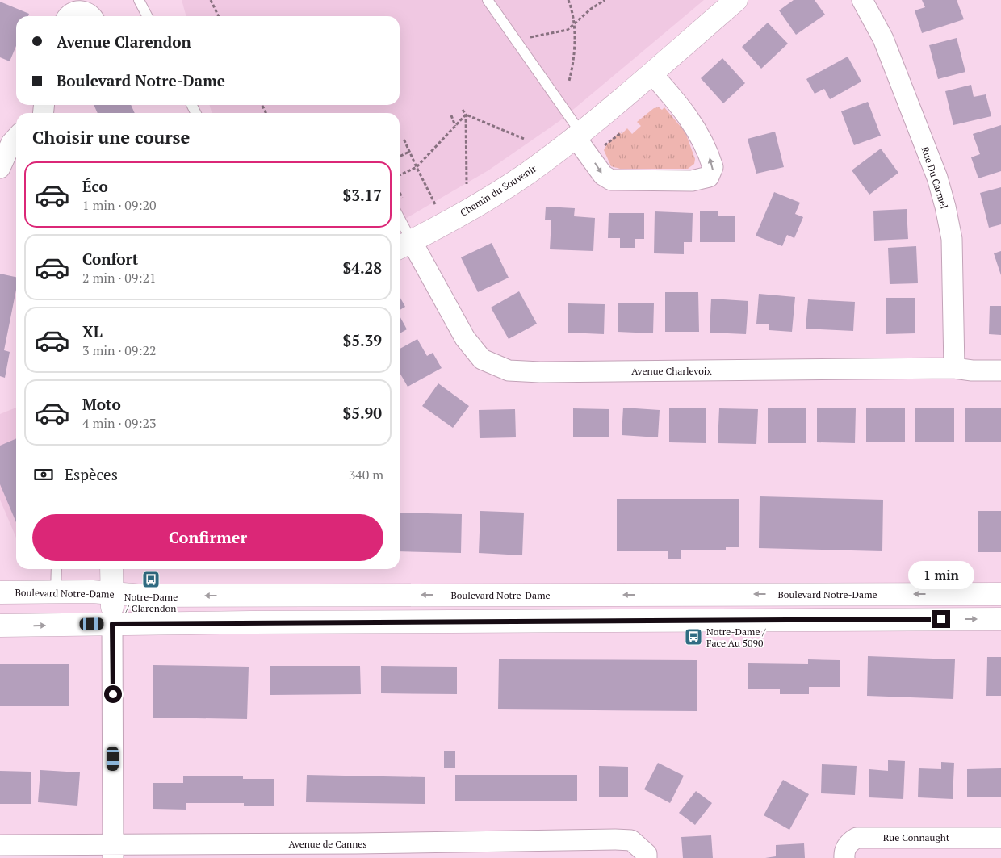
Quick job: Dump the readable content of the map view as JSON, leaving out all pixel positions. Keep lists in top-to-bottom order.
{
  "streets": {
    "street": [
      "Rue Du Carmel",
      "Chemin du Souvenir",
      "Avenue Charlevoix",
      "Boulevard Notre-Dame",
      "Rue Connaught",
      "Avenue de Cannes"
    ]
  },
  "crossings": [
    ["Rue Du Carmel", "Avenue Charlevoix"],
    ["Chemin du Souvenir", "Avenue Charlevoix"]
  ],
  "places": {
    "bus stop": ["Notre-Dame / Clarendon", "Notre-Dame / Face Au 5090"]
  },
  "page": {
    "banner": ["Avenue Clarendon", "Boulevard Notre-Dame"],
    "heading": "Choisir une course",
    "list": [
      {
        "name": "Éco",
        "note": "1 min · 09:20",
        "value": "$3.17"
      },
      {
        "name": "Confort",
        "note": "2 min · 09:21",
        "value": "$4.28"
      },
      {
        "name": "XL",
        "note": "3 min · 09:22",
        "value": "$5.39"
      },
      {
        "name": "Moto",
        "note": "4 min · 09:23",
        "value": "$5.90"
      }
    ],
    "pay": ["Espèces", "340 m"],
    "buttons": "Confirmer",
    "bubble": "1 min"
  }
}
